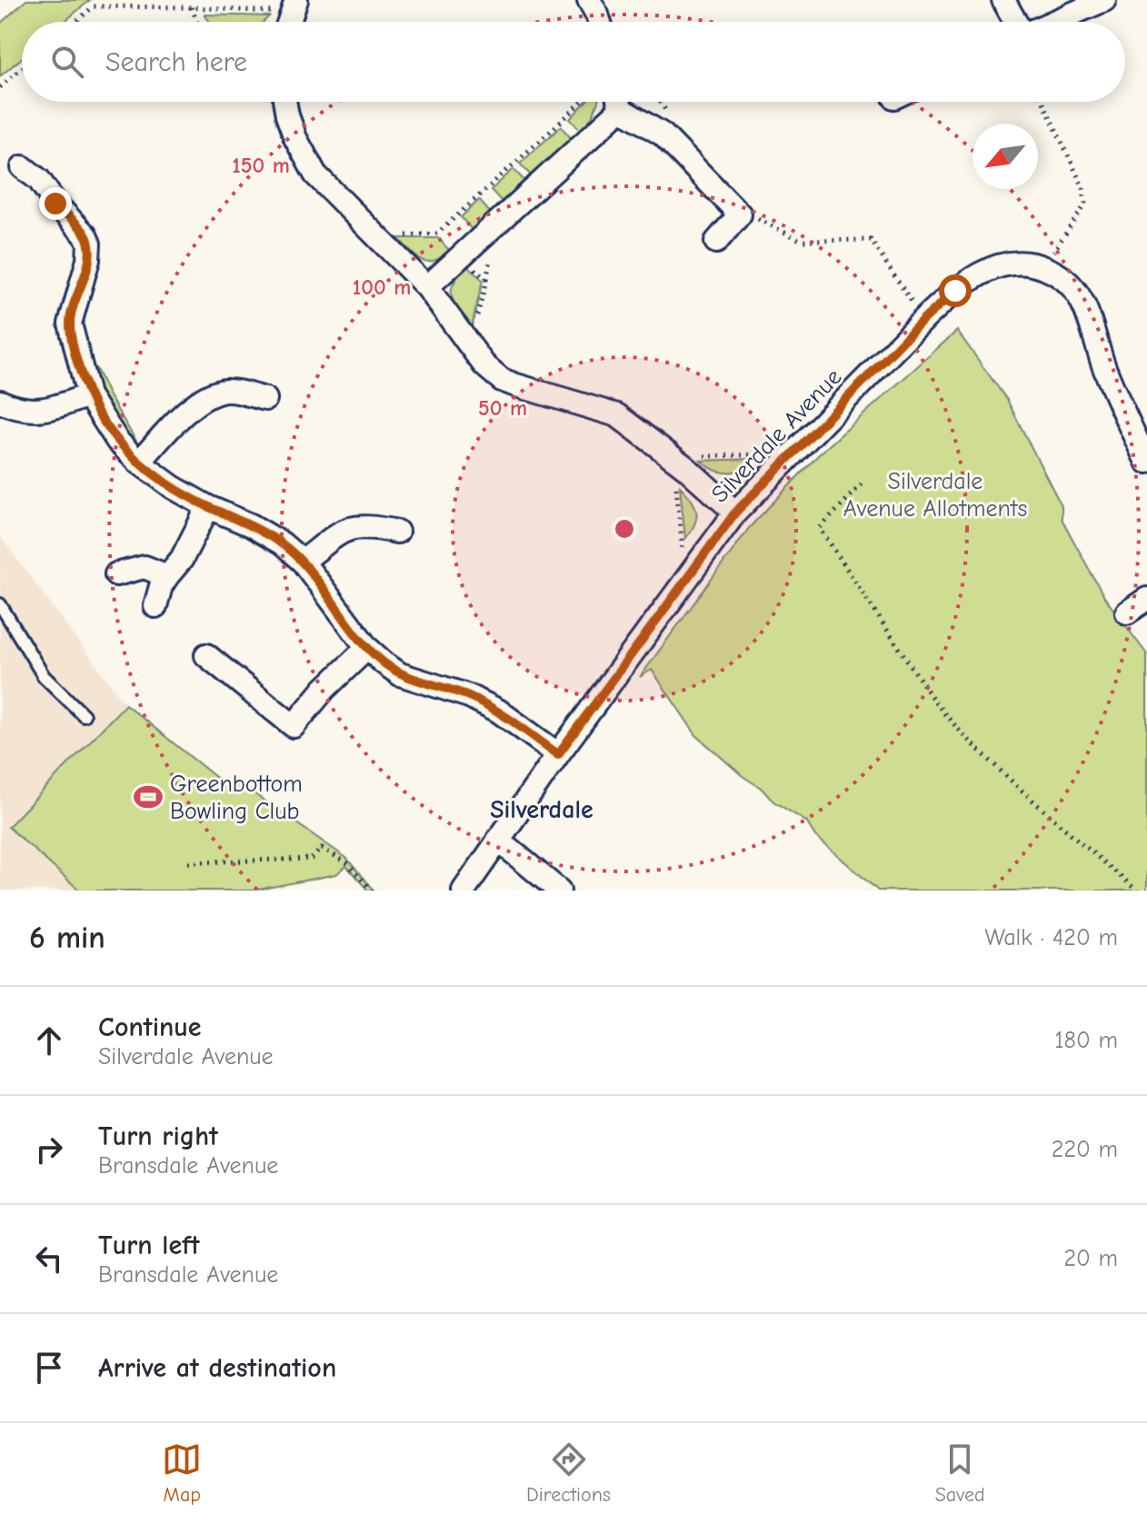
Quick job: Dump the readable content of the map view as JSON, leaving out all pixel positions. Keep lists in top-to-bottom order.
{
  "streets": {
    "street": ["Silverdale Avenue"]
  },
  "districts": ["Silverdale"],
  "parks": ["Silverdale Avenue Allotments"],
  "places": {
    "sports": ["Greenbottom Bowling Club"]
  },
  "north": "bottom left",
  "page": {
    "search": "Search here",
    "heading": ["6 min", "Walk · 420 m"],
    "list": [
      ["Continue", "Silverdale Avenue", "180 m"],
      ["Turn right", "Bransdale Avenue", "220 m"],
      ["Turn left", "Bransdale Avenue", "20 m"],
      "Arrive at destination"
    ],
    "nav": ["Map", "Directions", "Saved"]
  },
  "rings": ["150 m", "100 m", "50 m"]
}
